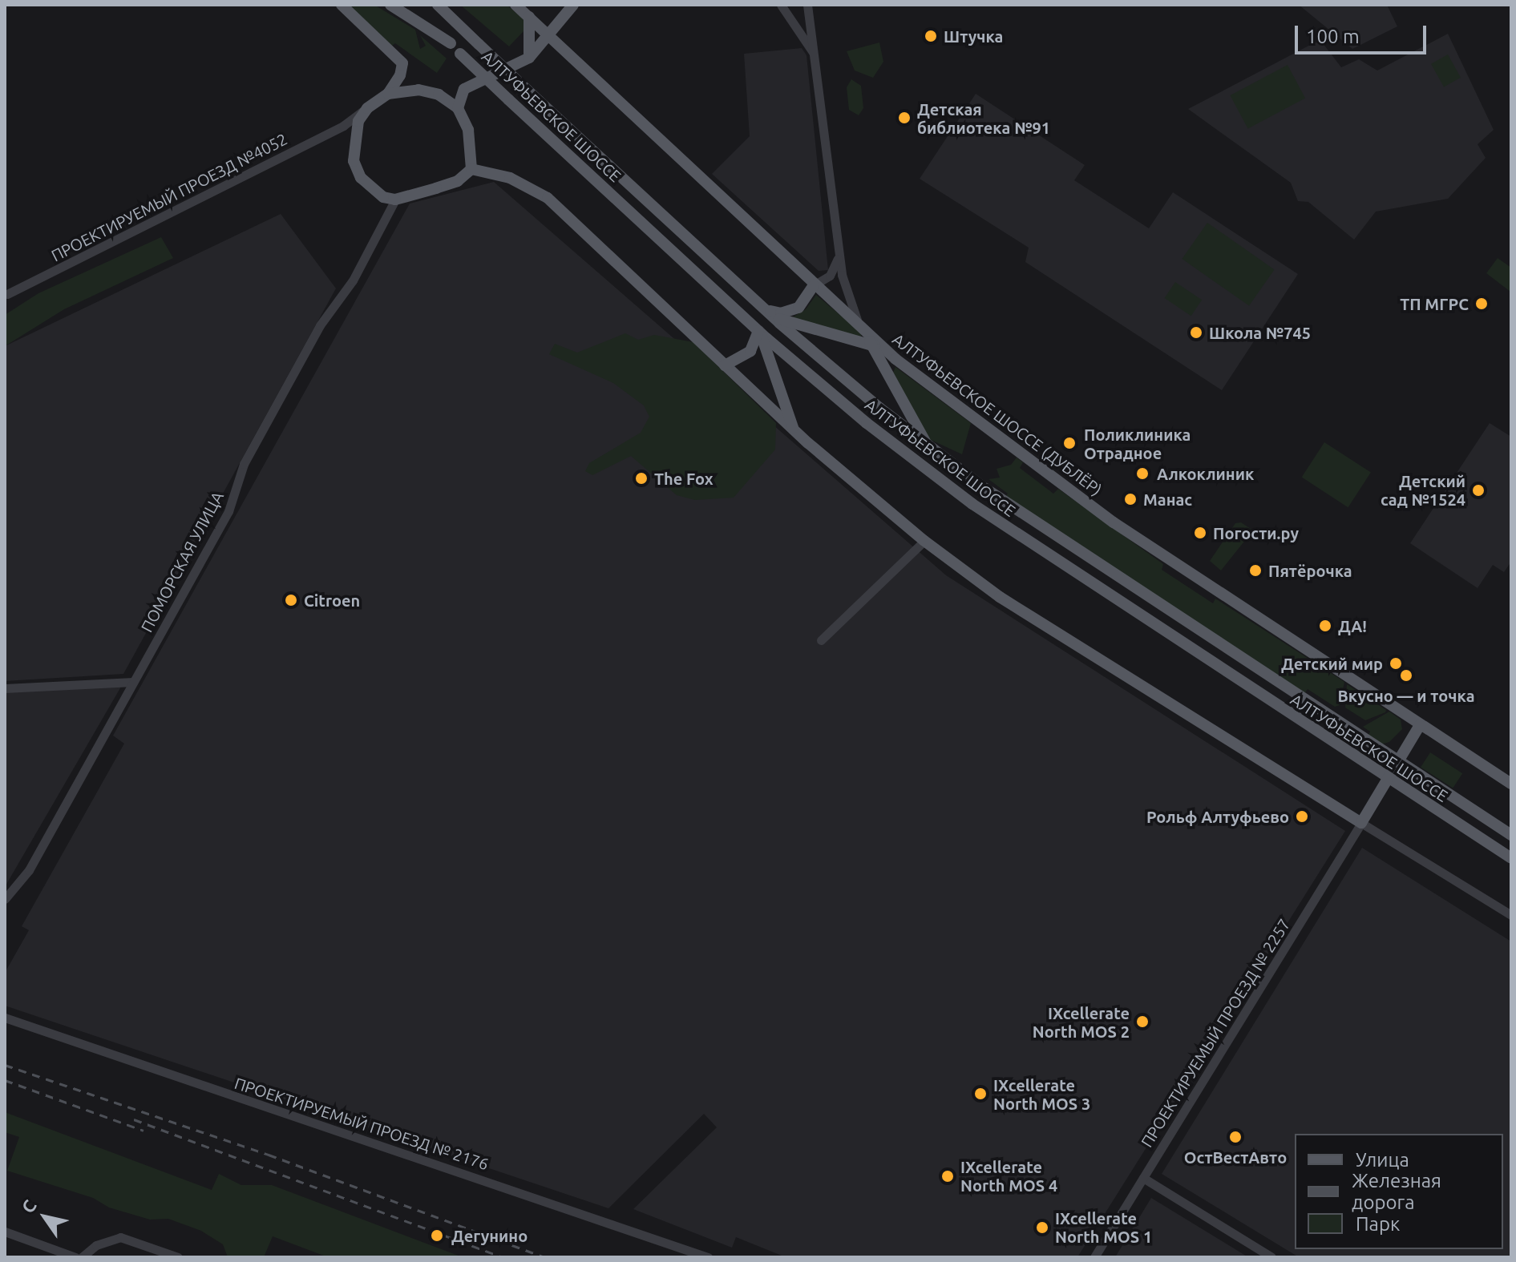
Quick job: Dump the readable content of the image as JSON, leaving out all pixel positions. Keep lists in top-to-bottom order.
{
  "streets": {
    "main road": ["АЛТУФЬЕВСКОЕ ШОССЕ", "АЛТУФЬЕВСКОЕ ШОССЕ (ДУБЛЁР)"],
    "street": [
      "ПРОЕКТИРУЕМЫЙ ПРОЕЗД №4052",
      "ПОМОРСКАЯ УЛИЦА",
      "ПРОЕКТИРУЕМЫЙ ПРОЕЗД № 2257",
      "ПРОЕКТИРУЕМЫЙ ПРОЕЗД № 2176"
    ]
  },
  "crossings": [
    ["ПРОЕКТИРУЕМЫЙ ПРОЕЗД №4052", "ПОМОРСКАЯ УЛИЦА"]
  ],
  "places": [
    "Штучка",
    "Детская библиотека №91",
    "ТП МГРС",
    "Школа №745",
    "Поликлиника Отрадное",
    "Алкоклиник",
    "The Fox",
    "Детский сад №1524",
    "Манас",
    "Погости.ру",
    "Пятёрочка",
    "Citroen",
    "ДА!",
    "Детский мир",
    "Вкусно — и точка",
    "Рольф Алтуфьево",
    "IXcellerate North MOS 2",
    "IXcellerate North MOS 3",
    "ОстВестАвто",
    "IXcellerate North MOS 4",
    "IXcellerate North MOS 1",
    "Дегунино"
  ],
  "legend": ["Улица", "Железная дорога", "Парк"],
  "scale_bar": "100 m",
  "north": "top left"
}
